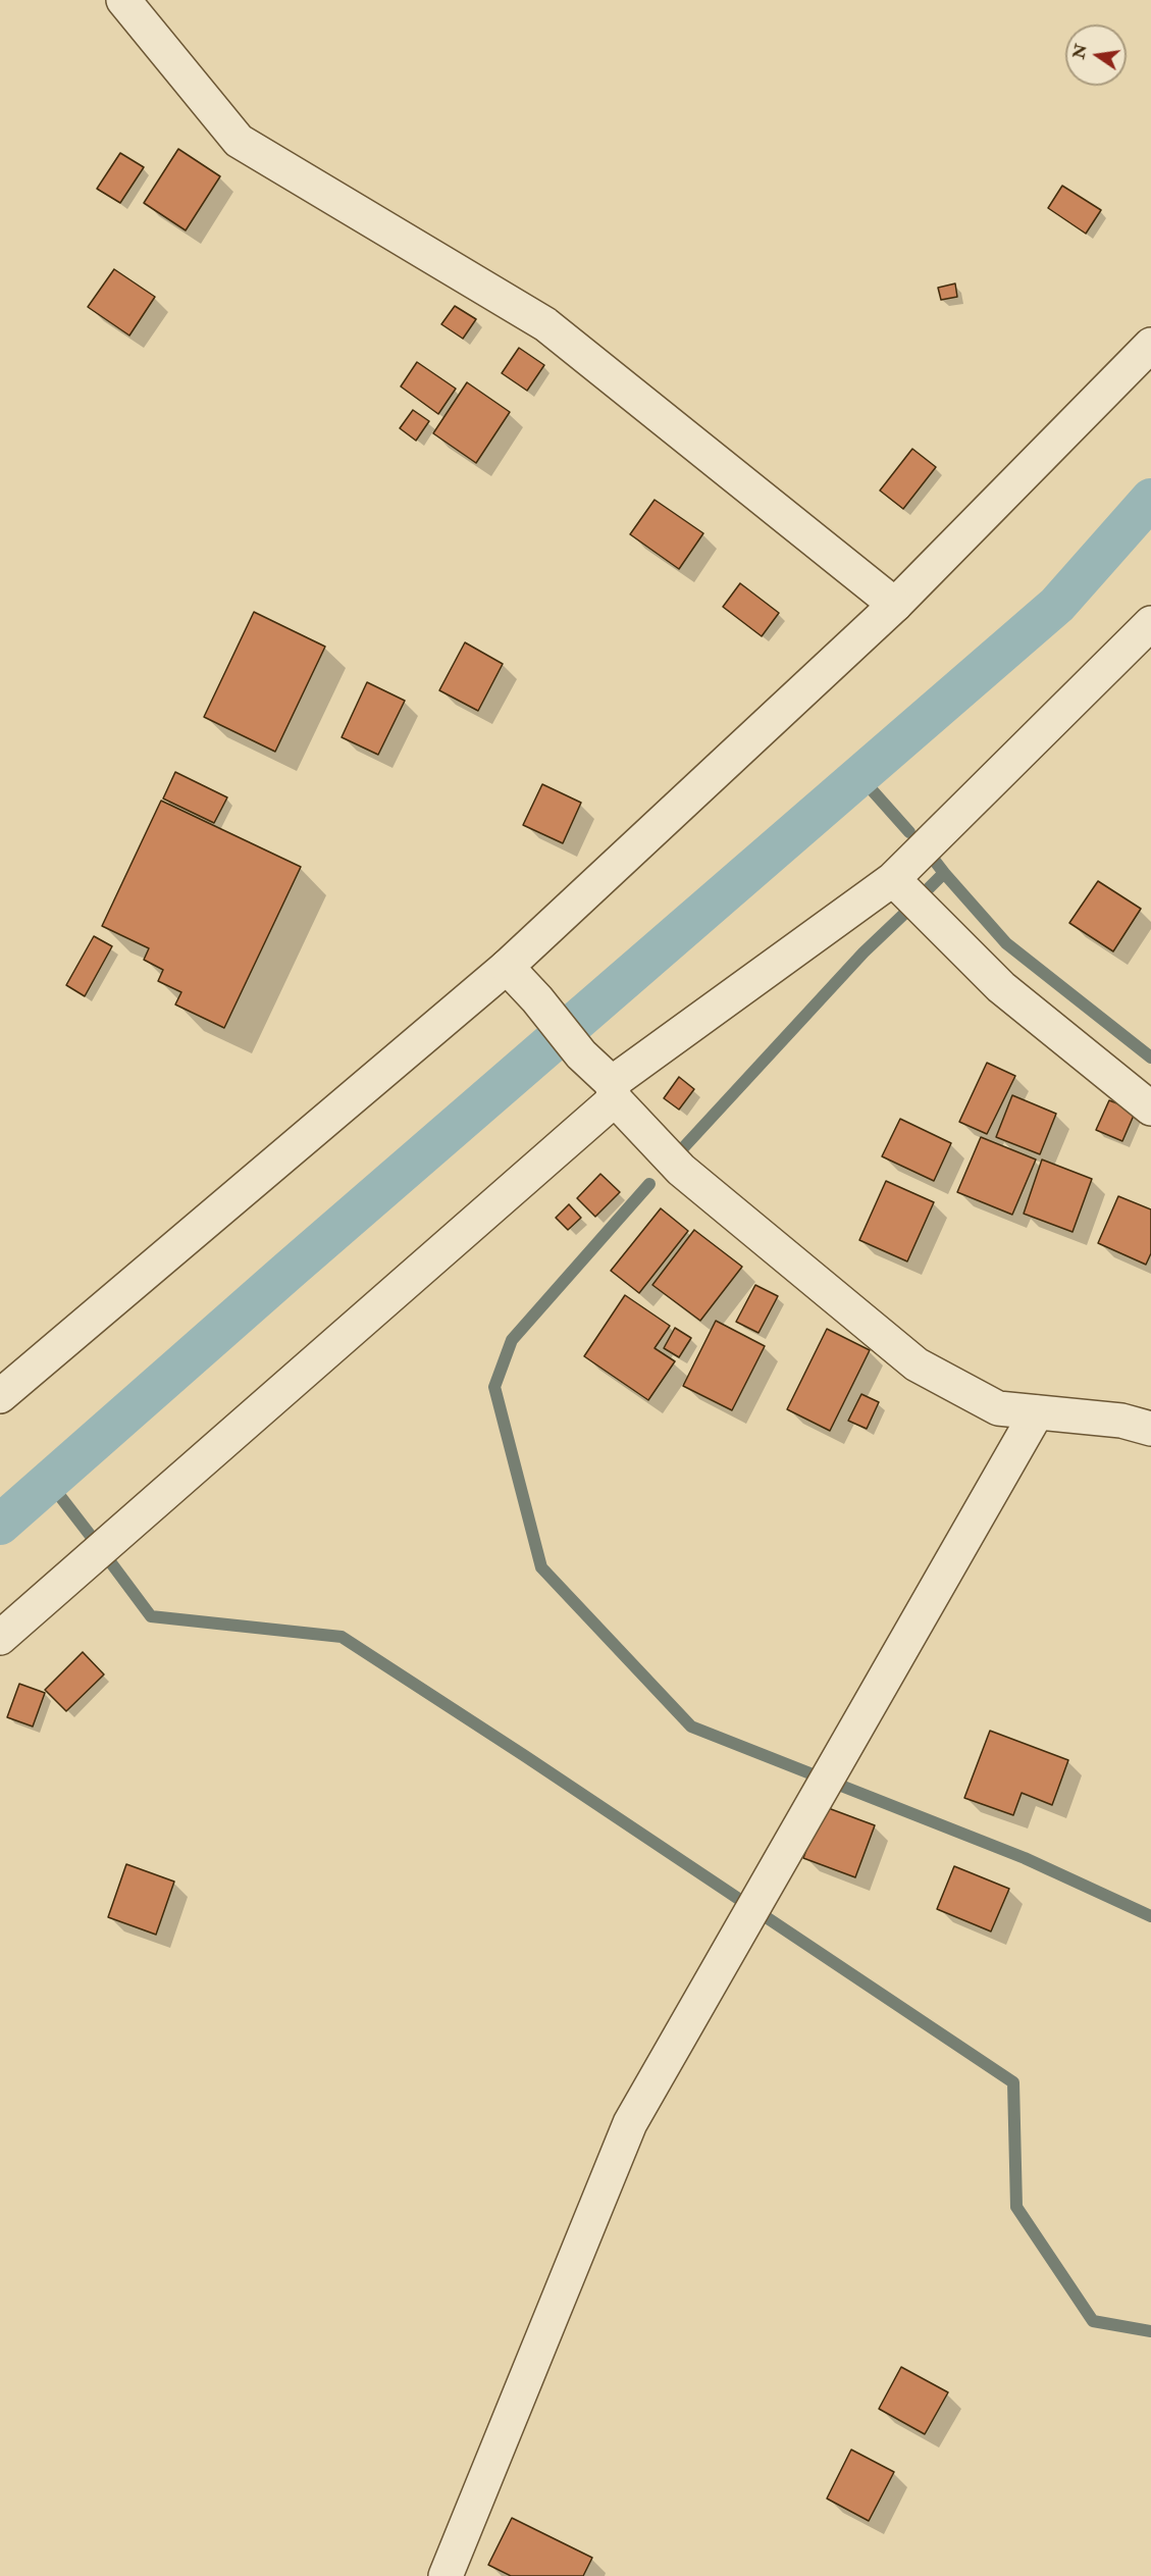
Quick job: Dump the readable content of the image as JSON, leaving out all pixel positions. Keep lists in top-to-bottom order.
{
  "north": "left"
}
